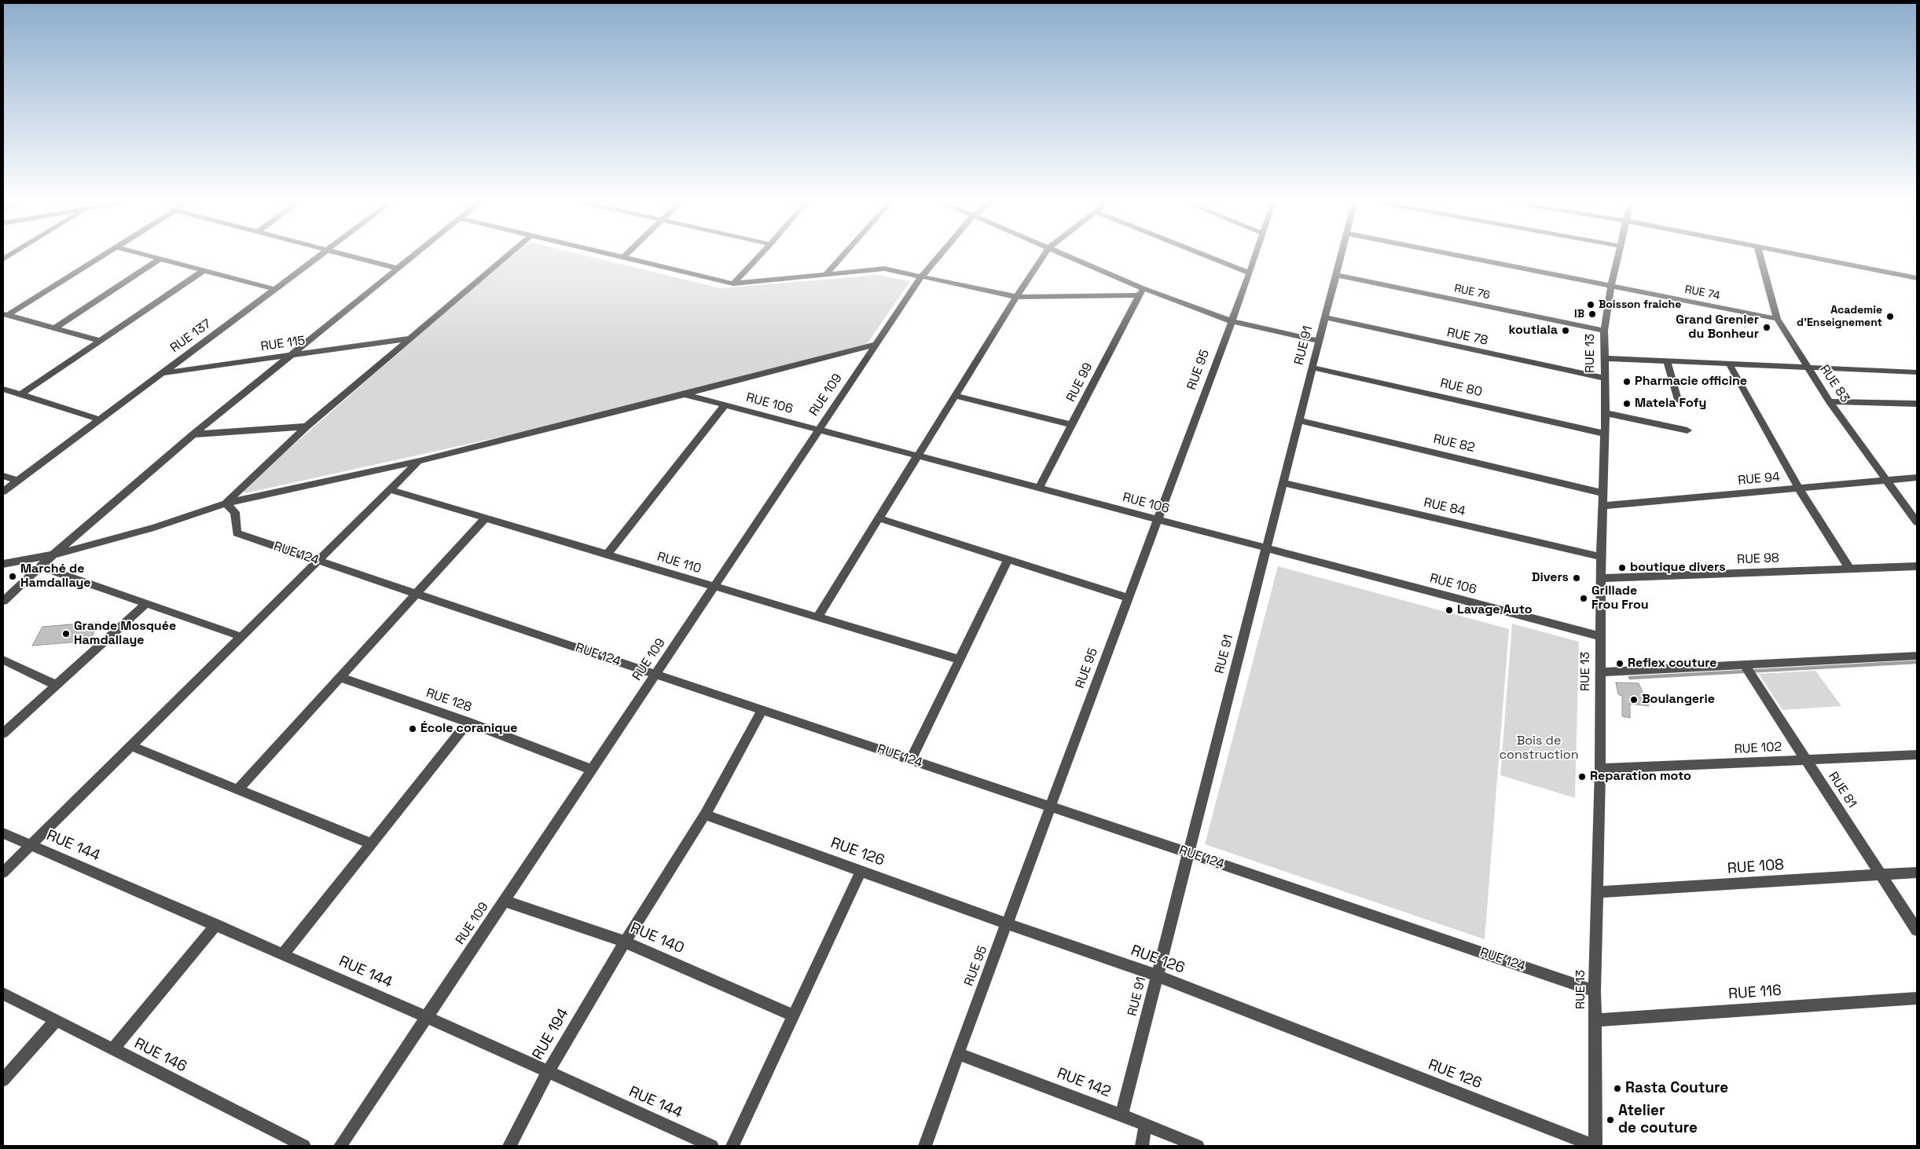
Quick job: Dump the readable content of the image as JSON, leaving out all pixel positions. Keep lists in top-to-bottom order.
{
  "streets": {
    "street": [
      "RUE 76",
      "RUE 74",
      "RUE 137",
      "RUE 78",
      "RUE 115",
      "RUE 91",
      "RUE 13",
      "RUE 95",
      "RUE 99",
      "RUE 83",
      "RUE 80",
      "RUE 109",
      "RUE 106",
      "RUE 82",
      "RUE 94",
      "RUE 84",
      "RUE 124",
      "RUE 98",
      "RUE 110",
      "RUE 128",
      "RUE 102",
      "RUE 81",
      "RUE 144",
      "RUE 126",
      "RUE 108",
      "RUE 140",
      "RUE 116",
      "RUE 194",
      "RUE 146",
      "RUE 142"
    ]
  },
  "crossings": [
    ["RUE 76", "RUE 91"],
    ["RUE 76", "RUE 13"],
    ["RUE 74", "RUE 13"],
    ["RUE 74", "RUE 83"],
    ["RUE 137", "RUE 115"],
    ["RUE 78", "RUE 91"],
    ["RUE 78", "RUE 13"],
    ["RUE 91", "RUE 80"],
    ["RUE 91", "RUE 106"],
    ["RUE 91", "RUE 82"],
    ["RUE 91", "RUE 84"],
    ["RUE 91", "RUE 124"],
    ["RUE 91", "RUE 126"],
    ["RUE 91", "RUE 142"],
    ["RUE 13", "RUE 80"],
    ["RUE 13", "RUE 106"],
    ["RUE 13", "RUE 82"],
    ["RUE 13", "RUE 94"],
    ["RUE 13", "RUE 84"],
    ["RUE 13", "RUE 124"],
    ["RUE 13", "RUE 98"],
    ["RUE 13", "RUE 102"],
    ["RUE 13", "RUE 126"],
    ["RUE 13", "RUE 108"],
    ["RUE 13", "RUE 116"],
    ["RUE 95", "RUE 106"],
    ["RUE 95", "RUE 124"],
    ["RUE 95", "RUE 126"],
    ["RUE 95", "RUE 142"],
    ["RUE 99", "RUE 106"],
    ["RUE 83", "RUE 94"],
    ["RUE 109", "RUE 106"],
    ["RUE 109", "RUE 124"],
    ["RUE 109", "RUE 110"],
    ["RUE 109", "RUE 128"],
    ["RUE 109", "RUE 144"],
    ["RUE 109", "RUE 140"],
    ["RUE 124", "RUE 194"],
    ["RUE 102", "RUE 81"],
    ["RUE 81", "RUE 108"],
    ["RUE 144", "RUE 194"],
    ["RUE 126", "RUE 194"],
    ["RUE 140", "RUE 194"]
  ],
  "parks": ["Bois de construction"],
  "places": [
    "Boisson fraiche",
    "IB",
    "Academie d'Enseignement",
    "Grand Grenier du Bonheur",
    "koutiala",
    "Pharmacie officine",
    "Matela Fofy",
    "boutique divers",
    "Marché de Hamdallaye",
    "Divers",
    "Grillade Frou Frou",
    "Lavage Auto",
    "Grande Mosquée Hamdallaye",
    "Reflex couture",
    "Boulangerie",
    "École coranique",
    "Reparation moto",
    "Rasta Couture",
    "Atelier de couture"
  ]
}
